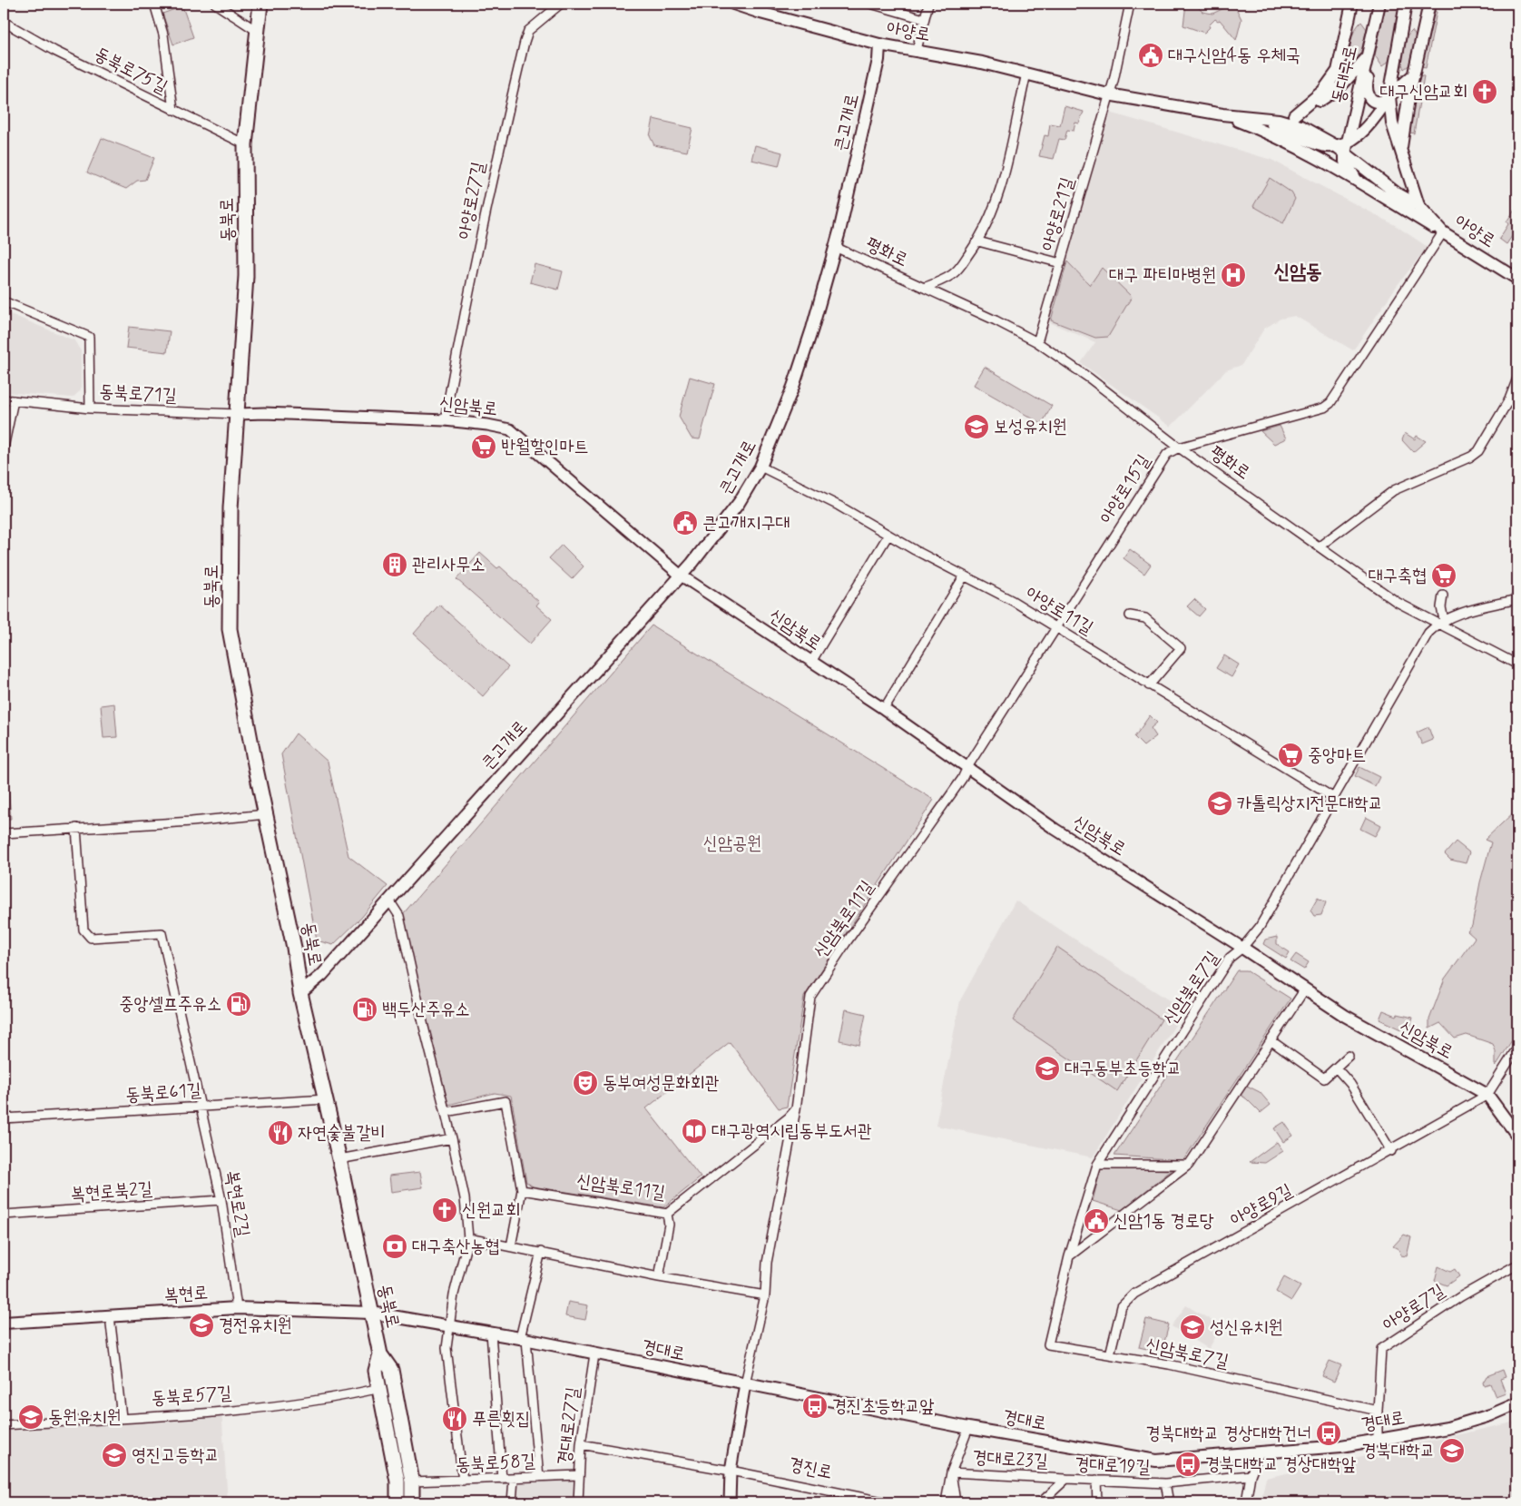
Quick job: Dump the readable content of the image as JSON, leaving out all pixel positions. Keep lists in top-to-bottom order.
{
  "streets": {
    "main road": [
      "아양로",
      "동대구로",
      "큰고개로",
      "동북로",
      "신암북로",
      "복현로",
      "경대로"
    ],
    "street": [
      "동북로75길",
      "아양로27길",
      "아양로21길",
      "평화로",
      "동북로71길",
      "아양로15길",
      "아양로11길",
      "신암북로11길",
      "신암북로7길",
      "동북로61길",
      "복현로북2길",
      "복현로2길",
      "아양로9길",
      "아양로7길",
      "동북로57길",
      "경대로27길",
      "경대로23길",
      "동북로58길",
      "경대로19길",
      "경진로"
    ]
  },
  "crossings": [
    ["아양로", "큰고개로"],
    ["아양로", "아양로21길"],
    ["아양로", "평화로"],
    ["아양로", "아양로15길"],
    ["동북로75길", "동북로"],
    ["큰고개로", "동북로"],
    ["큰고개로", "평화로"],
    ["큰고개로", "신암북로"],
    ["큰고개로", "아양로11길"],
    ["아양로27길", "신암북로"],
    ["아양로21길", "평화로"],
    ["동북로", "동북로71길"],
    ["동북로", "신암북로"],
    ["동북로", "동북로61길"],
    ["동북로", "복현로"],
    ["동북로", "경대로"],
    ["동북로", "동북로57길"],
    ["동북로", "동북로58길"],
    ["평화로", "아양로15길"],
    ["동북로71길", "신암북로"],
    ["신암북로", "아양로15길"],
    ["신암북로", "신암북로11길"],
    ["신암북로", "신암북로7길"],
    ["신암북로", "아양로9길"],
    ["아양로15길", "아양로11길"],
    ["아양로15길", "신암북로11길"],
    ["신암북로11길", "경대로"],
    ["신암북로7길", "아양로9길"],
    ["신암북로7길", "아양로7길"],
    ["동북로61길", "복현로2길"],
    ["복현로북2길", "복현로2길"],
    ["복현로2길", "복현로"],
    ["복현로", "경대로"],
    ["경대로", "경대로27길"],
    ["경대로", "경대로23길"],
    ["경대로27길", "동북로58길"],
    ["경대로27길", "경진로"],
    ["경대로23길", "경대로19길"]
  ],
  "districts": ["신암동"],
  "parks": ["신암공원"],
  "places": {
    "public building": ["대구신암4동 우체국", "큰고개지구대", "신암1동 경로당"],
    "church": ["대구신암교회", "신원교회"],
    "hospital": ["대구 파티마병원"],
    "school or university": [
      "보성유치원",
      "카톨릭상지전문대학교",
      "대구동부초등학교",
      "경전유치원",
      "성신유치원",
      "동원유치원",
      "경북대학교",
      "영진고등학교"
    ],
    "supermarket": ["반월할인마트", "대구축협", "중앙마트"],
    "building": ["관리사무소"],
    "fuel station": ["중앙셀프주유소", "백두산주유소"],
    "theatre": ["동부여성문화회관"],
    "library": ["대구광역시립동부도서관"],
    "restaurant": ["자연숯불갈비", "푸른횟집"],
    "bank": ["대구축산농협"],
    "bus stop": ["경진초등학교앞", "경북대학교 경상대학건너", "경북대학교 경상대학앞"]
  }
}
